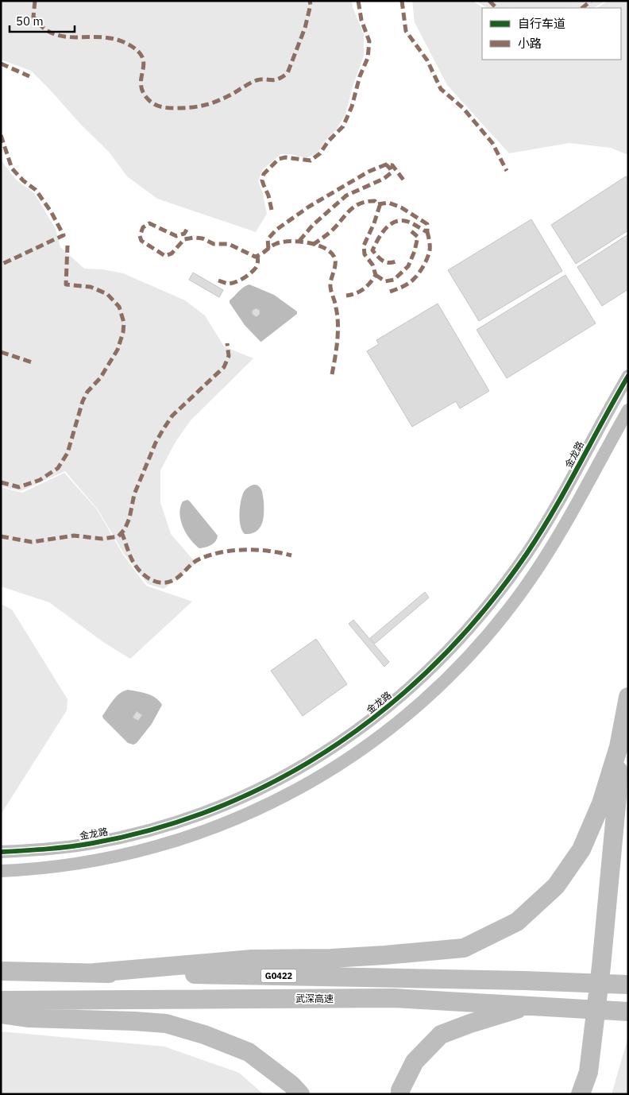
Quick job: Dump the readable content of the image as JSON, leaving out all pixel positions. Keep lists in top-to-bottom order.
{
  "streets": {
    "highway": ["G0422", "武深高速"],
    "street": ["金龙路"]
  },
  "legend": ["自行车道", "小路"],
  "scale_bar": "50 m"
}
